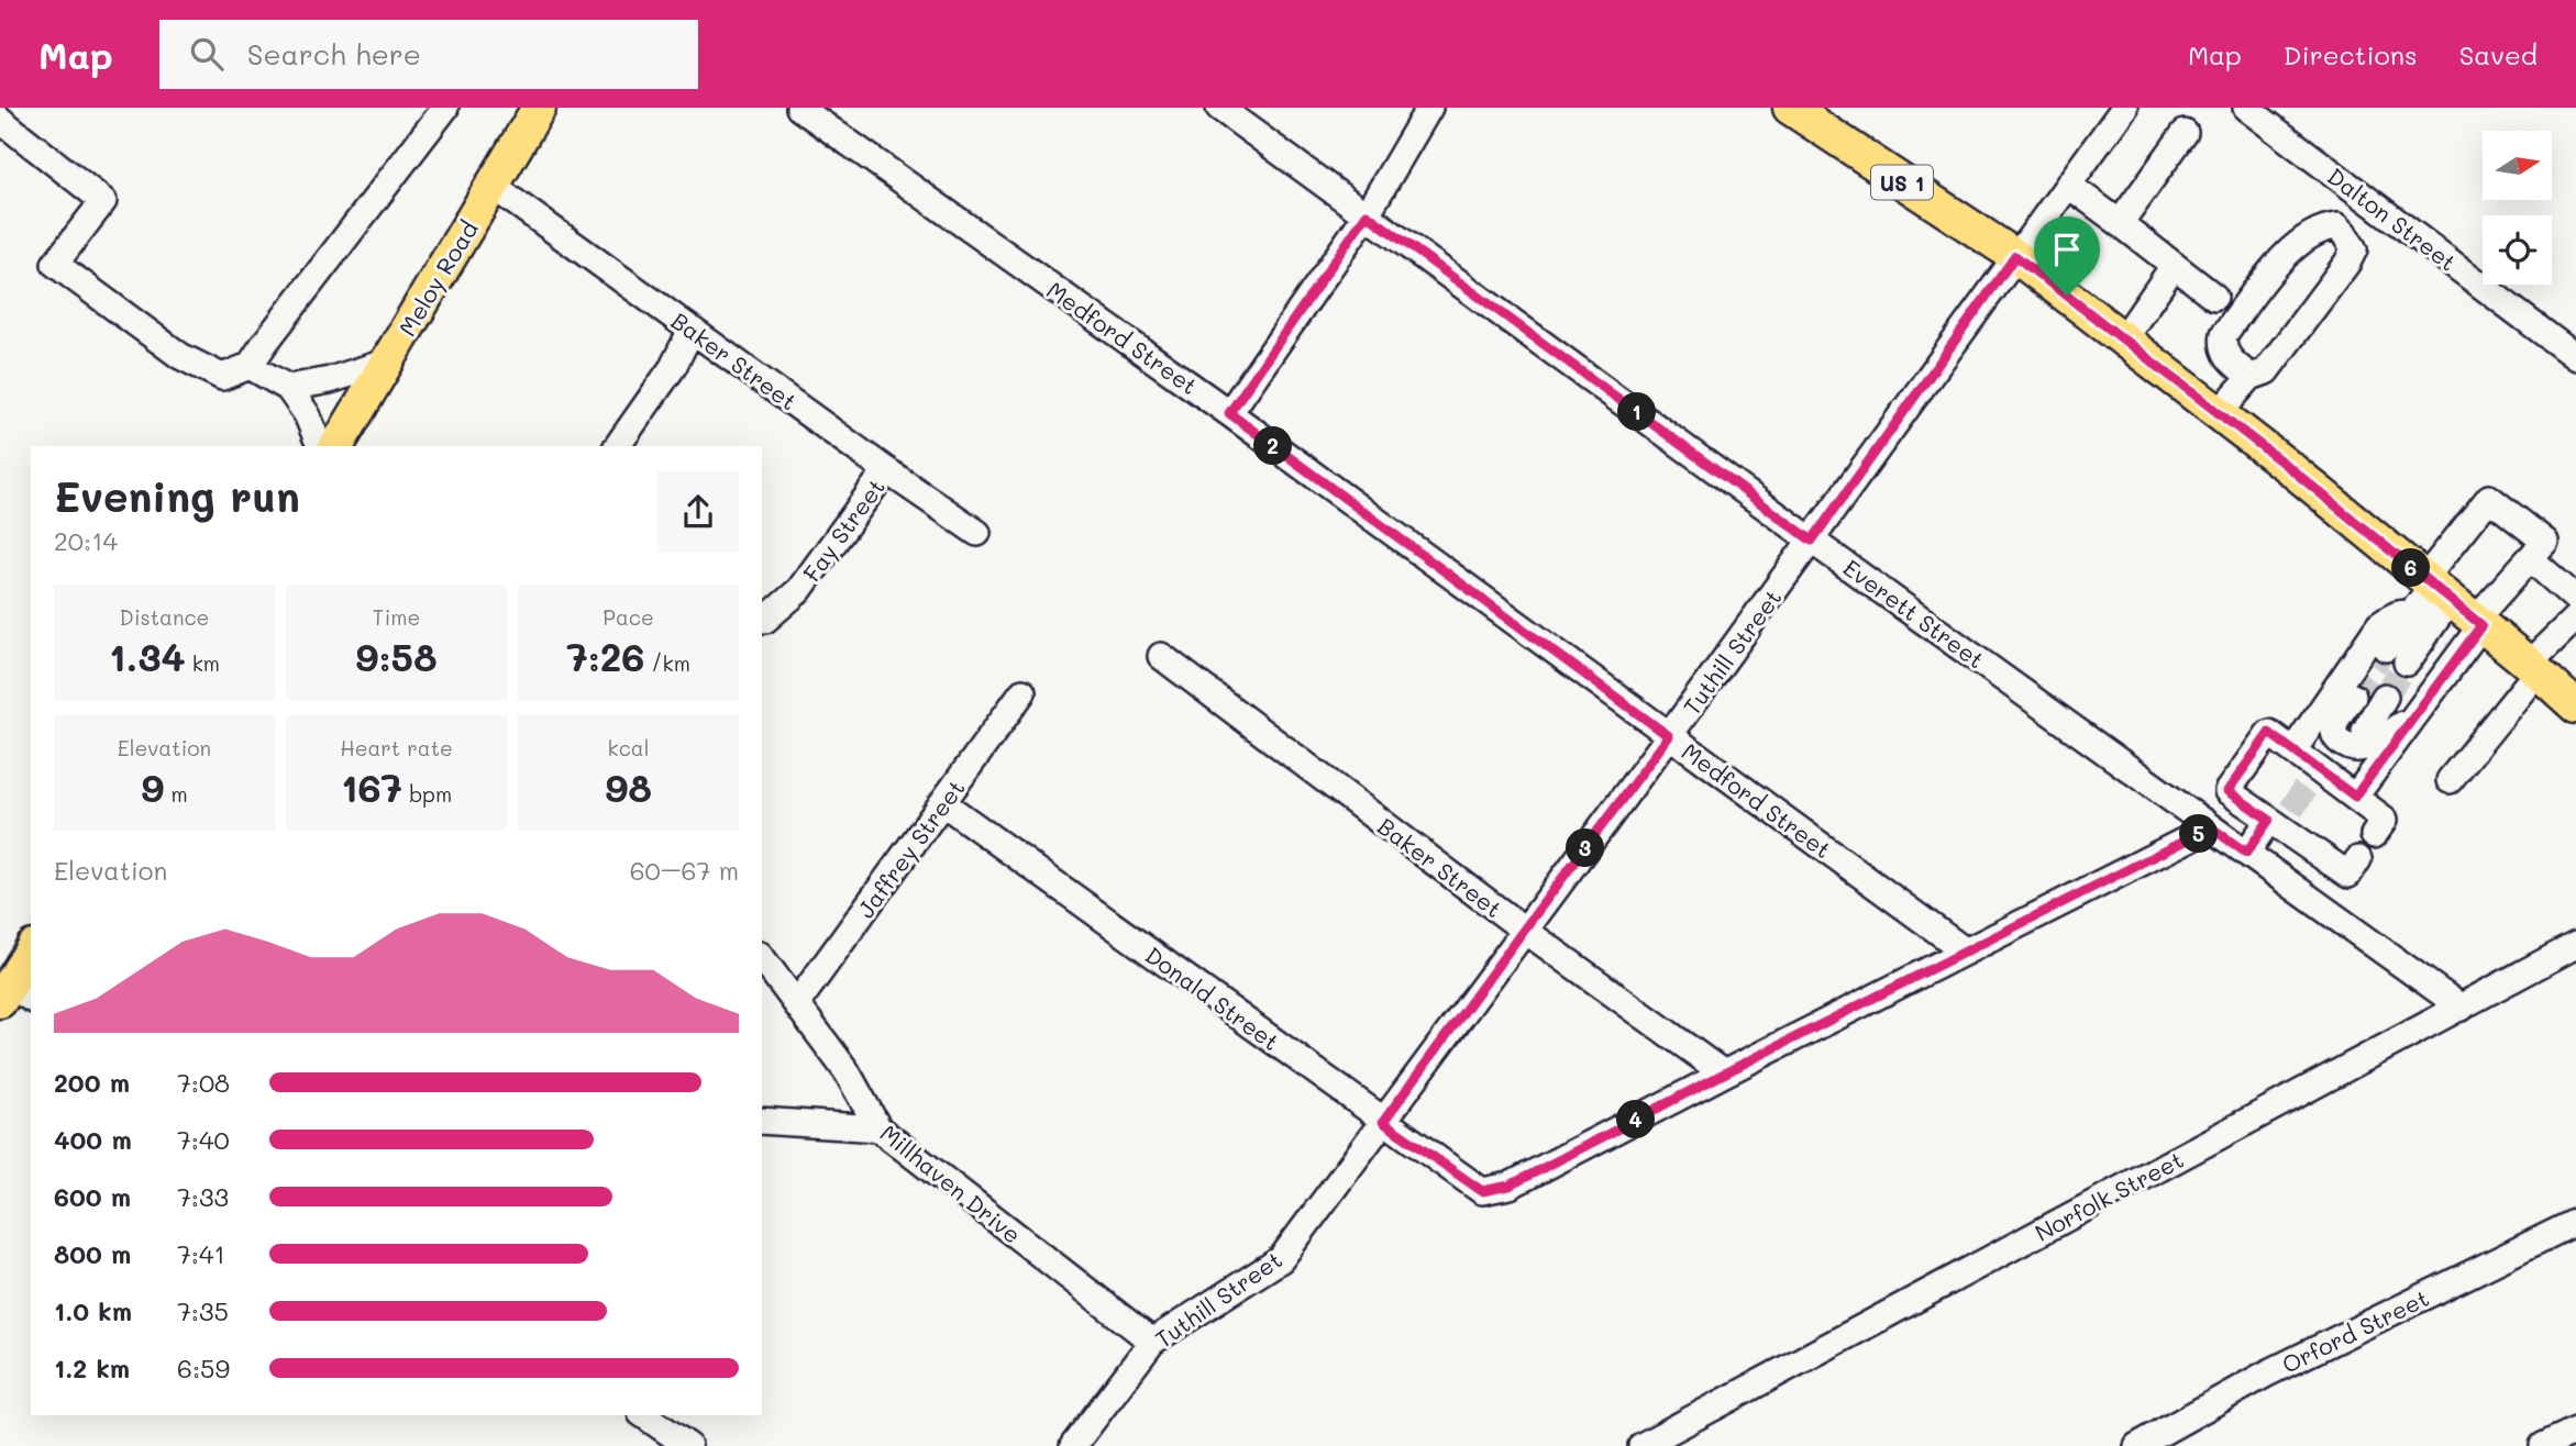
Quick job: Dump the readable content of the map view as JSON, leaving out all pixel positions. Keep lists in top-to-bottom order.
{
  "streets": {
    "main road": ["US 1", "Meloy Road"],
    "street": [
      "Dalton Street",
      "Medford Street",
      "Baker Street",
      "Fay Street",
      "Everett Street",
      "Tuthill Street",
      "Jaffrey Street",
      "Donald Street",
      "Millhaven Drive",
      "Norfolk Street",
      "Orford Street"
    ]
  },
  "crossings": [
    ["US 1", "Tuthill Street"],
    ["Meloy Road", "Baker Street"],
    ["Medford Street", "Tuthill Street"],
    ["Baker Street", "Fay Street"],
    ["Baker Street", "Tuthill Street"],
    ["Baker Street", "Donald Street"],
    ["Everett Street", "Tuthill Street"],
    ["Everett Street", "Norfolk Street"],
    ["Tuthill Street", "Donald Street"],
    ["Tuthill Street", "Millhaven Drive"],
    ["Jaffrey Street", "Donald Street"],
    ["Jaffrey Street", "Millhaven Drive"]
  ],
  "north": "right",
  "page": {
    "header": "Map",
    "search": "Search here",
    "nav": ["Map", "Directions", "Saved"],
    "pins": [
      "1",
      "2",
      "6",
      "5",
      "3",
      "4"
    ],
    "heading": ["Evening run", "20:14"],
    "stats": [
      ["Distance", "1.34 km"],
      ["Time", "9:58"],
      ["Pace", "7:26 /km"],
      ["Elevation", "9 m"],
      ["Heart rate", "167 bpm"],
      ["kcal", "98"]
    ],
    "chart": ["Elevation", "60–67 m"],
    "list": [
      {
        "name": "200 m",
        "note": "7:08"
      },
      {
        "name": "400 m",
        "note": "7:40"
      },
      {
        "name": "600 m",
        "note": "7:33"
      },
      {
        "name": "800 m",
        "note": "7:41"
      },
      {
        "name": "1.0 km",
        "note": "7:35"
      },
      {
        "name": "1.2 km",
        "note": "6:59"
      }
    ]
  }
}
